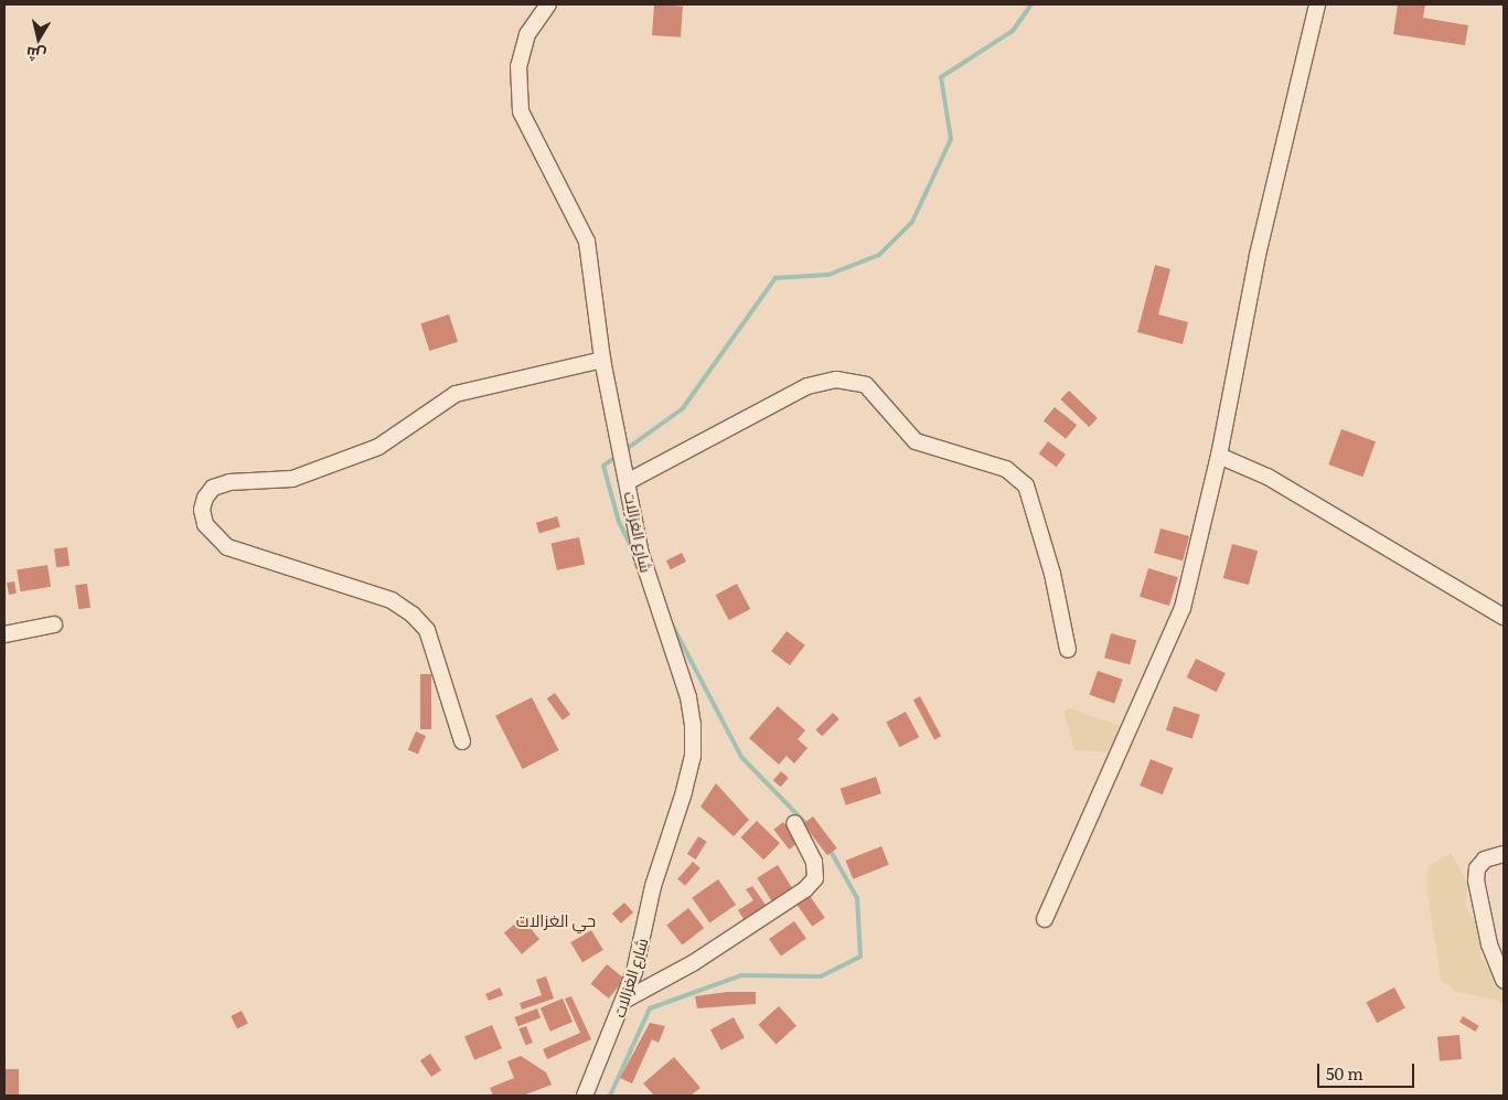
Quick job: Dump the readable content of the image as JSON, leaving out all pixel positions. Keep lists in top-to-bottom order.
{
  "streets": {
    "street": ["شارع الغزالات"]
  },
  "districts": ["حي الغزالات"],
  "scale_bar": "50 m",
  "north": "bottom"
}
